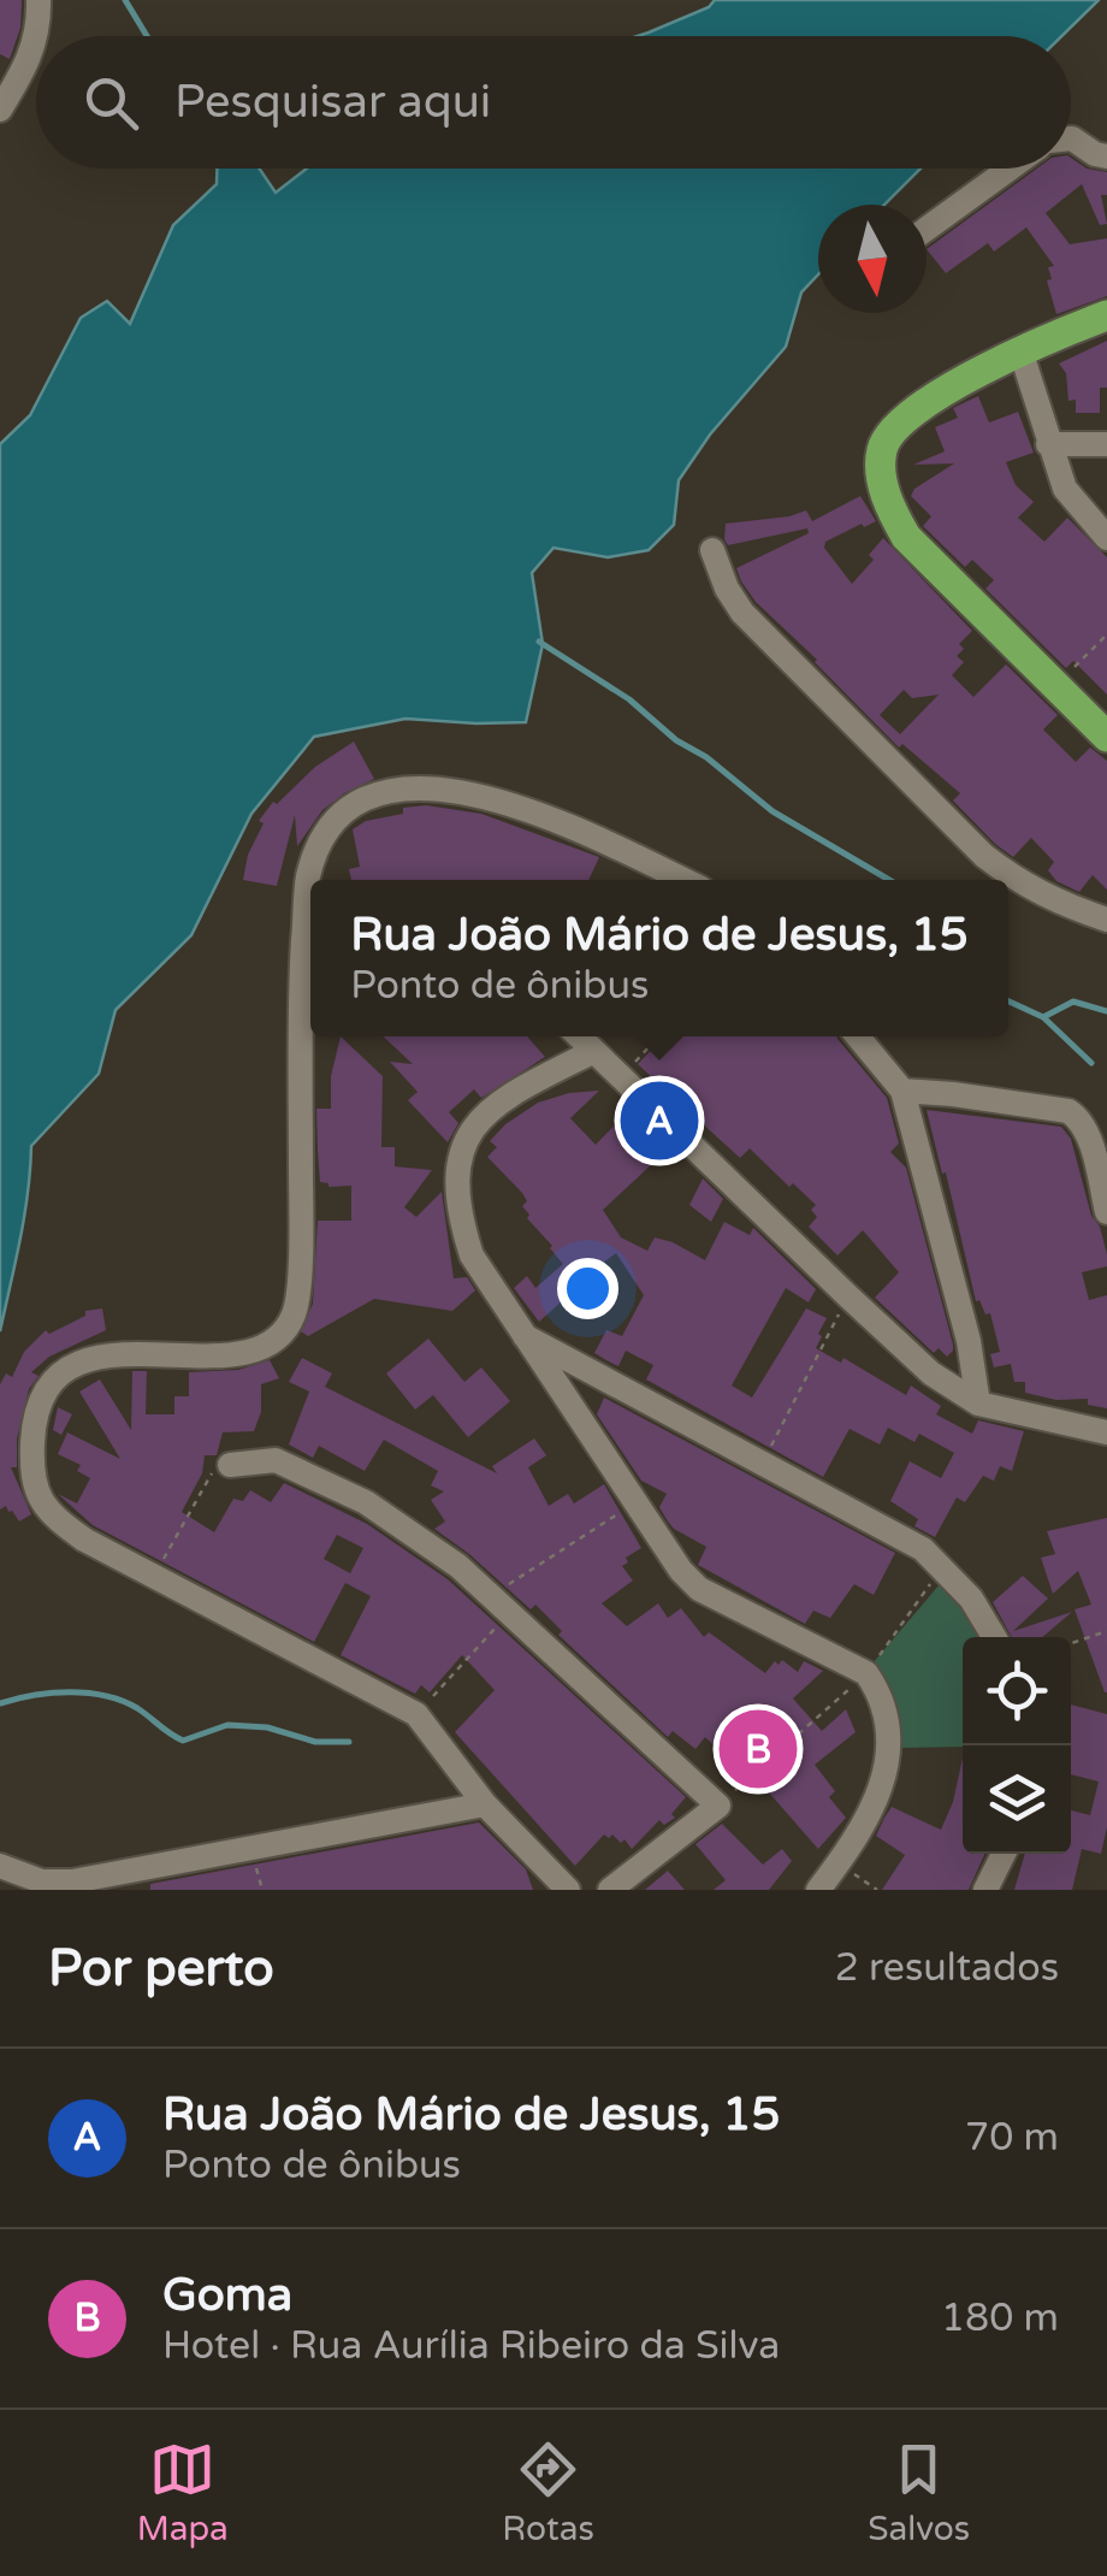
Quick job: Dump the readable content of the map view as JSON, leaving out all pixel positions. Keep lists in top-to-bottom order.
{
  "north": "bottom",
  "page": {
    "search": "Pesquisar aqui",
    "popup": ["Rua João Mário de Jesus, 15", "Ponto de ônibus"],
    "pins": ["A", "B"],
    "heading": ["Por perto", "2 resultados"],
    "list": [
      {
        "mark": "A",
        "name": "Rua João Mário de Jesus, 15",
        "note": "Ponto de ônibus",
        "value": "70 m"
      },
      {
        "mark": "B",
        "name": "Goma",
        "note": "Hotel · Rua Aurília Ribeiro da Silva",
        "value": "180 m"
      }
    ],
    "nav": ["Mapa", "Rotas", "Salvos"]
  }
}
